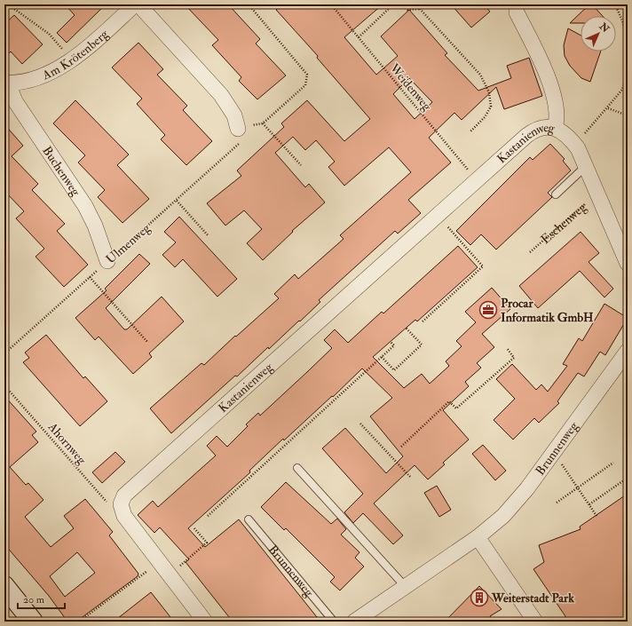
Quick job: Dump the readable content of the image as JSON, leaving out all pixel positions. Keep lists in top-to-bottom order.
{
  "streets": {
    "street": [
      "Am Krötenberg",
      "Kastanienweg",
      "Buchenweg",
      "Eschenweg",
      "Brunnenweg"
    ],
    "path": ["Weidenweg", "Ulmenweg", "Ahornweg"]
  },
  "crossings": [
    ["Am Krötenberg", "Buchenweg"],
    ["Weidenweg", "Kastanienweg"],
    ["Kastanienweg", "Eschenweg"],
    ["Kastanienweg", "Ahornweg"],
    ["Buchenweg", "Ulmenweg"]
  ],
  "places": {
    "office": ["Procar Informatik GmbH"],
    "building": ["Weiterstadt Park"]
  },
  "scale_bar": "20 m",
  "north": "top right"
}
